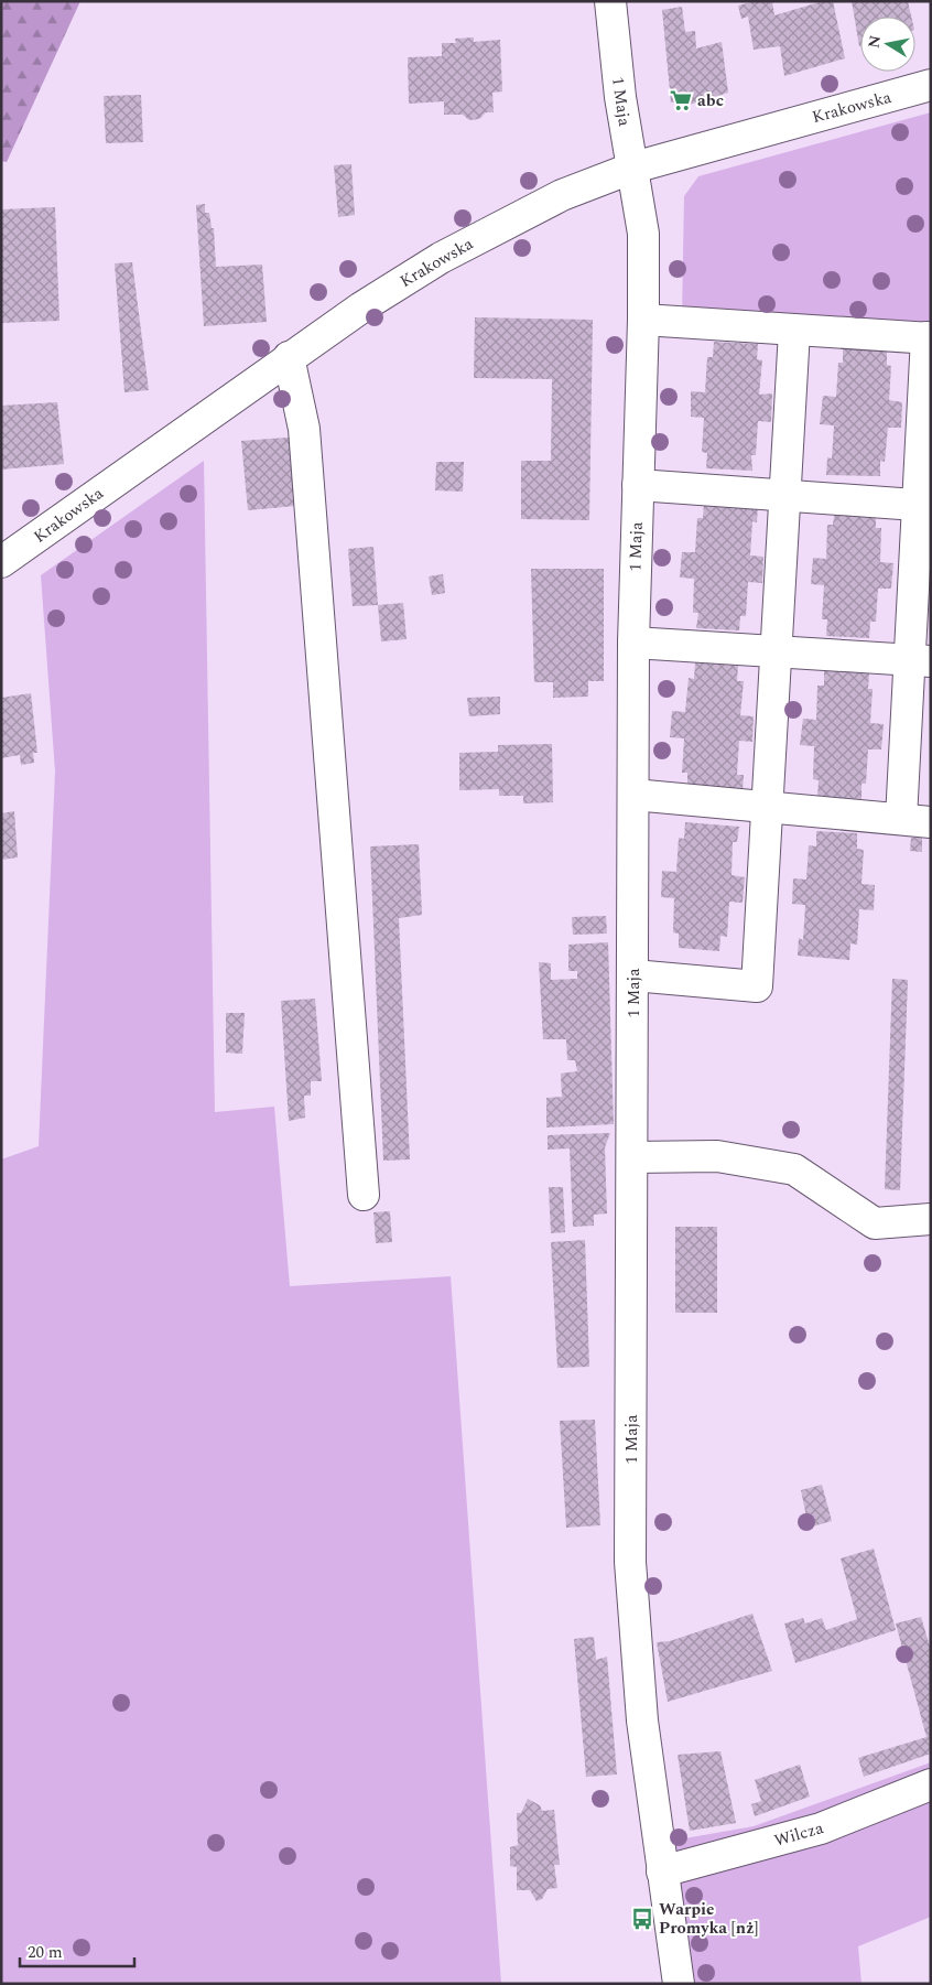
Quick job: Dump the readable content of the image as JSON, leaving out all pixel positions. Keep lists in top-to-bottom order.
{
  "streets": {
    "street": ["1 Maja", "Krakowska", "Wilcza"]
  },
  "crossings": [
    ["1 Maja", "Krakowska"],
    ["1 Maja", "Wilcza"]
  ],
  "places": {
    "supermarket": ["abc"],
    "bus stop": ["Warpie Promyka [nż]"]
  },
  "scale_bar": "20 m",
  "north": "left"
}
